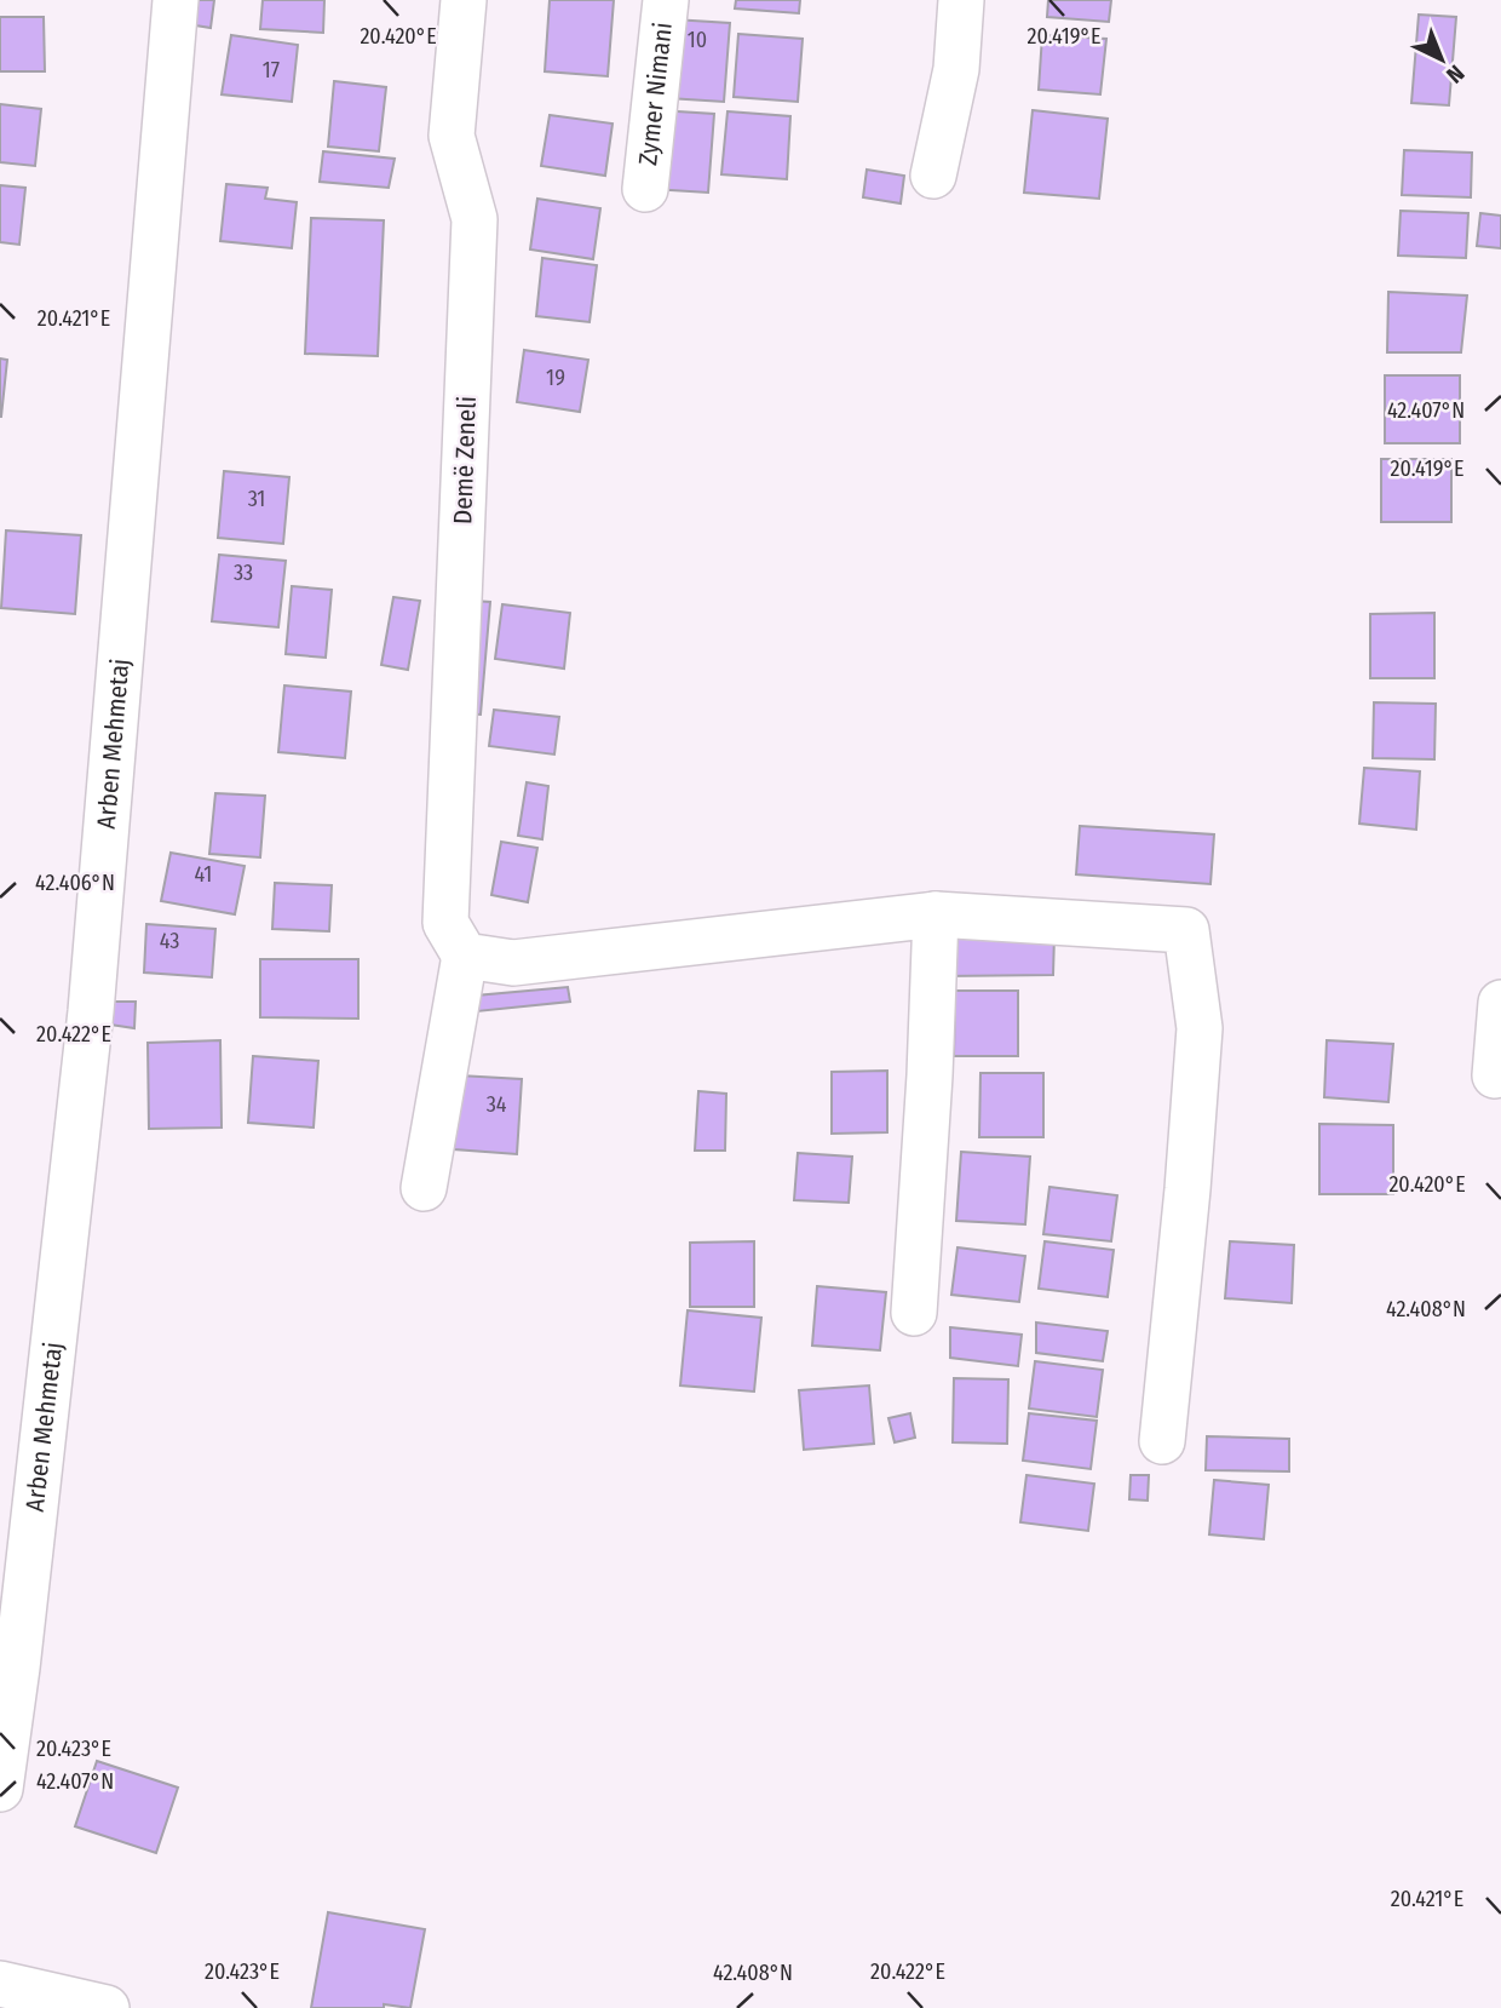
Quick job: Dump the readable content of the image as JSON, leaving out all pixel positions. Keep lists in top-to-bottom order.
{
  "streets": {
    "street": ["Zymer Nimani", "Demë Zeneli", "Arben Mehmetaj"]
  },
  "house_numbers": [
    "10",
    "17",
    "19",
    "31",
    "33",
    "41",
    "43",
    "34"
  ],
  "north": "bottom right",
  "coordinates": [
    "20.420°E",
    "20.419°E",
    "20.421°E",
    "42.407°N",
    "42.406°N",
    "20.422°E",
    "42.408°N",
    "20.423°E"
  ]
}
